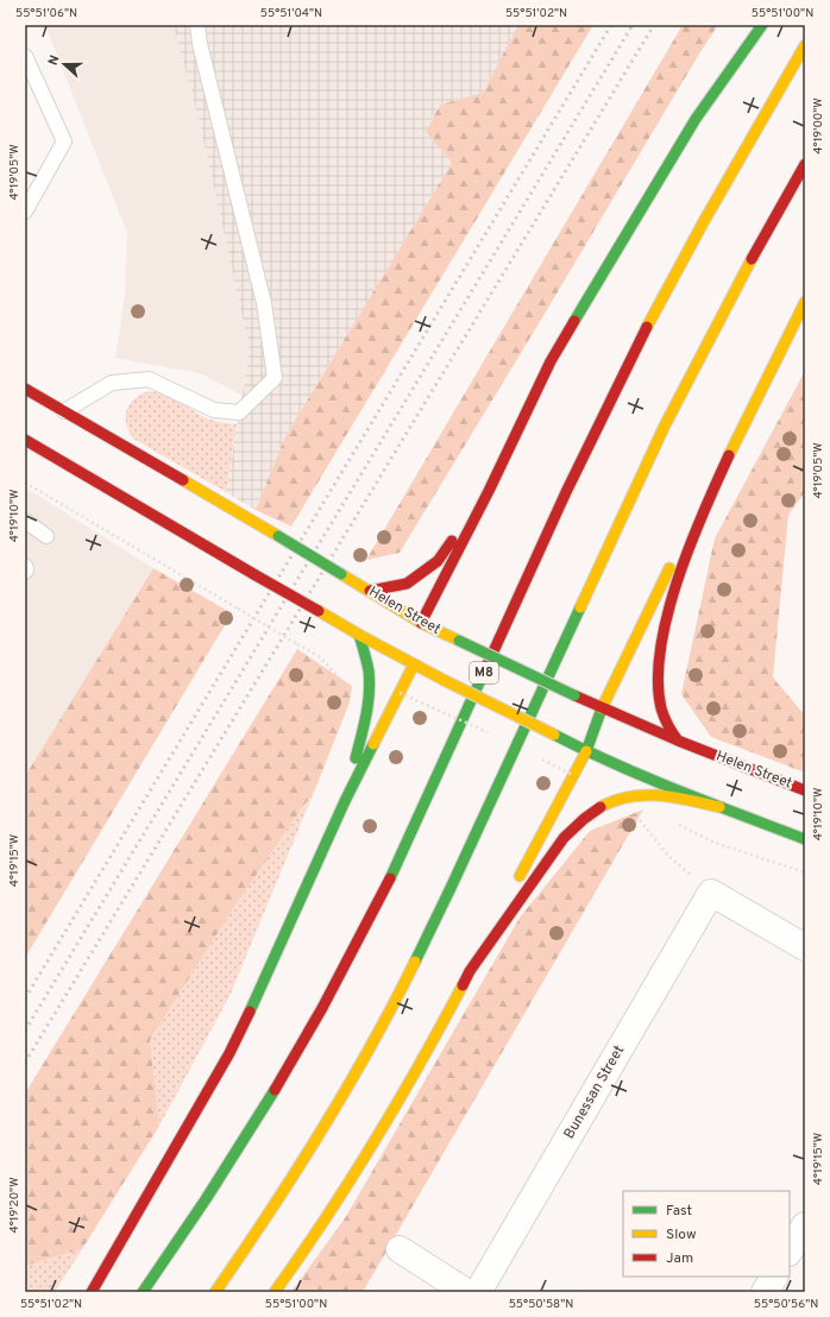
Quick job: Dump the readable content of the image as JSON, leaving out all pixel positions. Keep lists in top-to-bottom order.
{
  "streets": {
    "main road": ["Helen Street", "M8"],
    "street": ["Bunessan Street"]
  },
  "legend": ["Fast", "Slow", "Jam"],
  "north": "left",
  "coordinates": [
    "55°51'06\"N",
    "55°51'04\"N",
    "55°51'02\"N",
    "55°51'00\"N",
    "4°19'00\"W",
    "4°19'05\"W",
    "4°19'10\"W",
    "4°19'15\"W",
    "4°19'20\"W",
    "55°50'58\"N",
    "55°50'56\"N"
  ]
}
